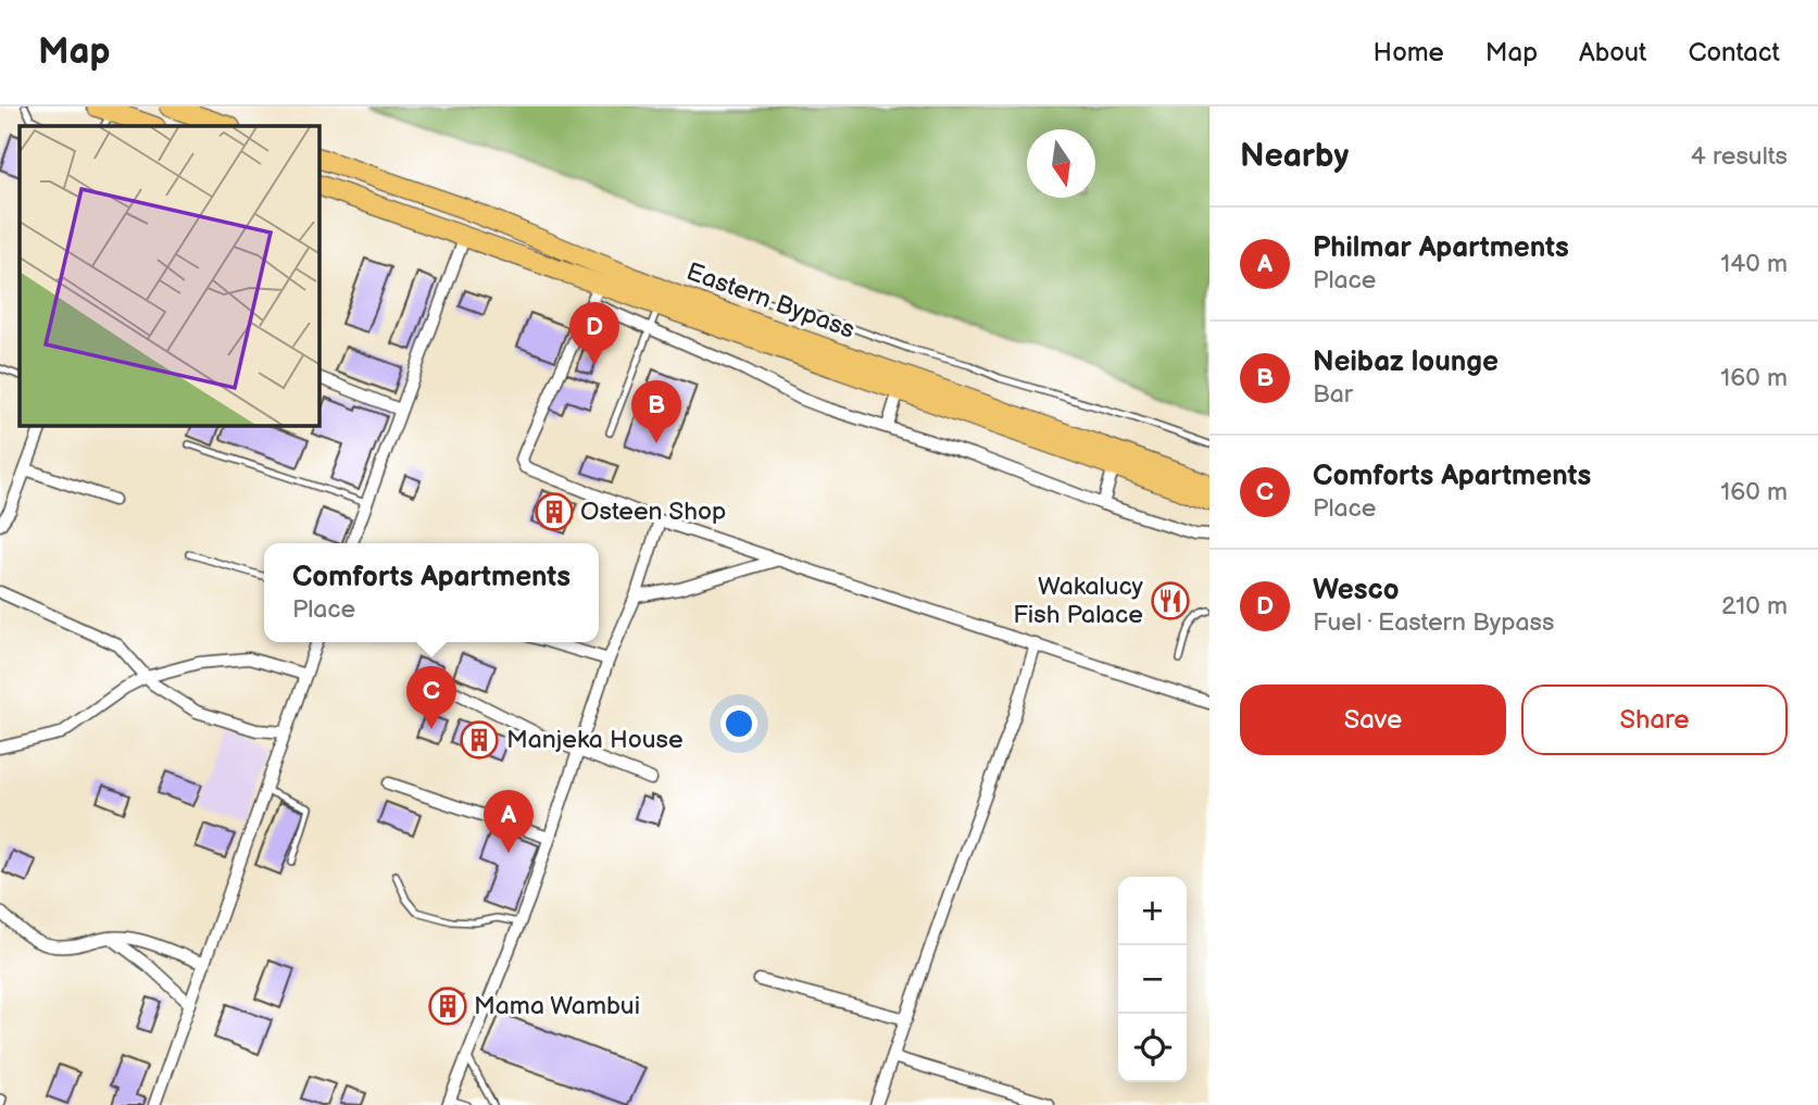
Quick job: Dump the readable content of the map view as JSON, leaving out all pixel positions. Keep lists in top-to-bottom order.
{
  "streets": {
    "main road": ["Eastern Bypass"]
  },
  "places": {
    "building": ["Osteen Shop", "Manjeka House", "Mama Wambui"],
    "restaurant": ["Wakalucy Fish Palace"]
  },
  "north": "bottom",
  "page": {
    "header": "Map",
    "nav": [
      "Home",
      "Map",
      "About",
      "Contact"
    ],
    "heading": ["Nearby", "4 results"],
    "list": [
      {
        "mark": "A",
        "name": "Philmar Apartments",
        "note": "Place",
        "value": "140 m"
      },
      {
        "mark": "B",
        "name": "Neibaz lounge",
        "note": "Bar",
        "value": "160 m"
      },
      {
        "mark": "C",
        "name": "Comforts Apartments",
        "note": "Place",
        "value": "160 m"
      },
      {
        "mark": "D",
        "name": "Wesco",
        "note": "Fuel · Eastern Bypass",
        "value": "210 m"
      }
    ],
    "pins": [
      "D",
      "B",
      "C",
      "A"
    ],
    "popup": ["Comforts Apartments", "Place"],
    "buttons": ["Save", "Share"],
    "map_buttons": ["+", "−"]
  }
}
